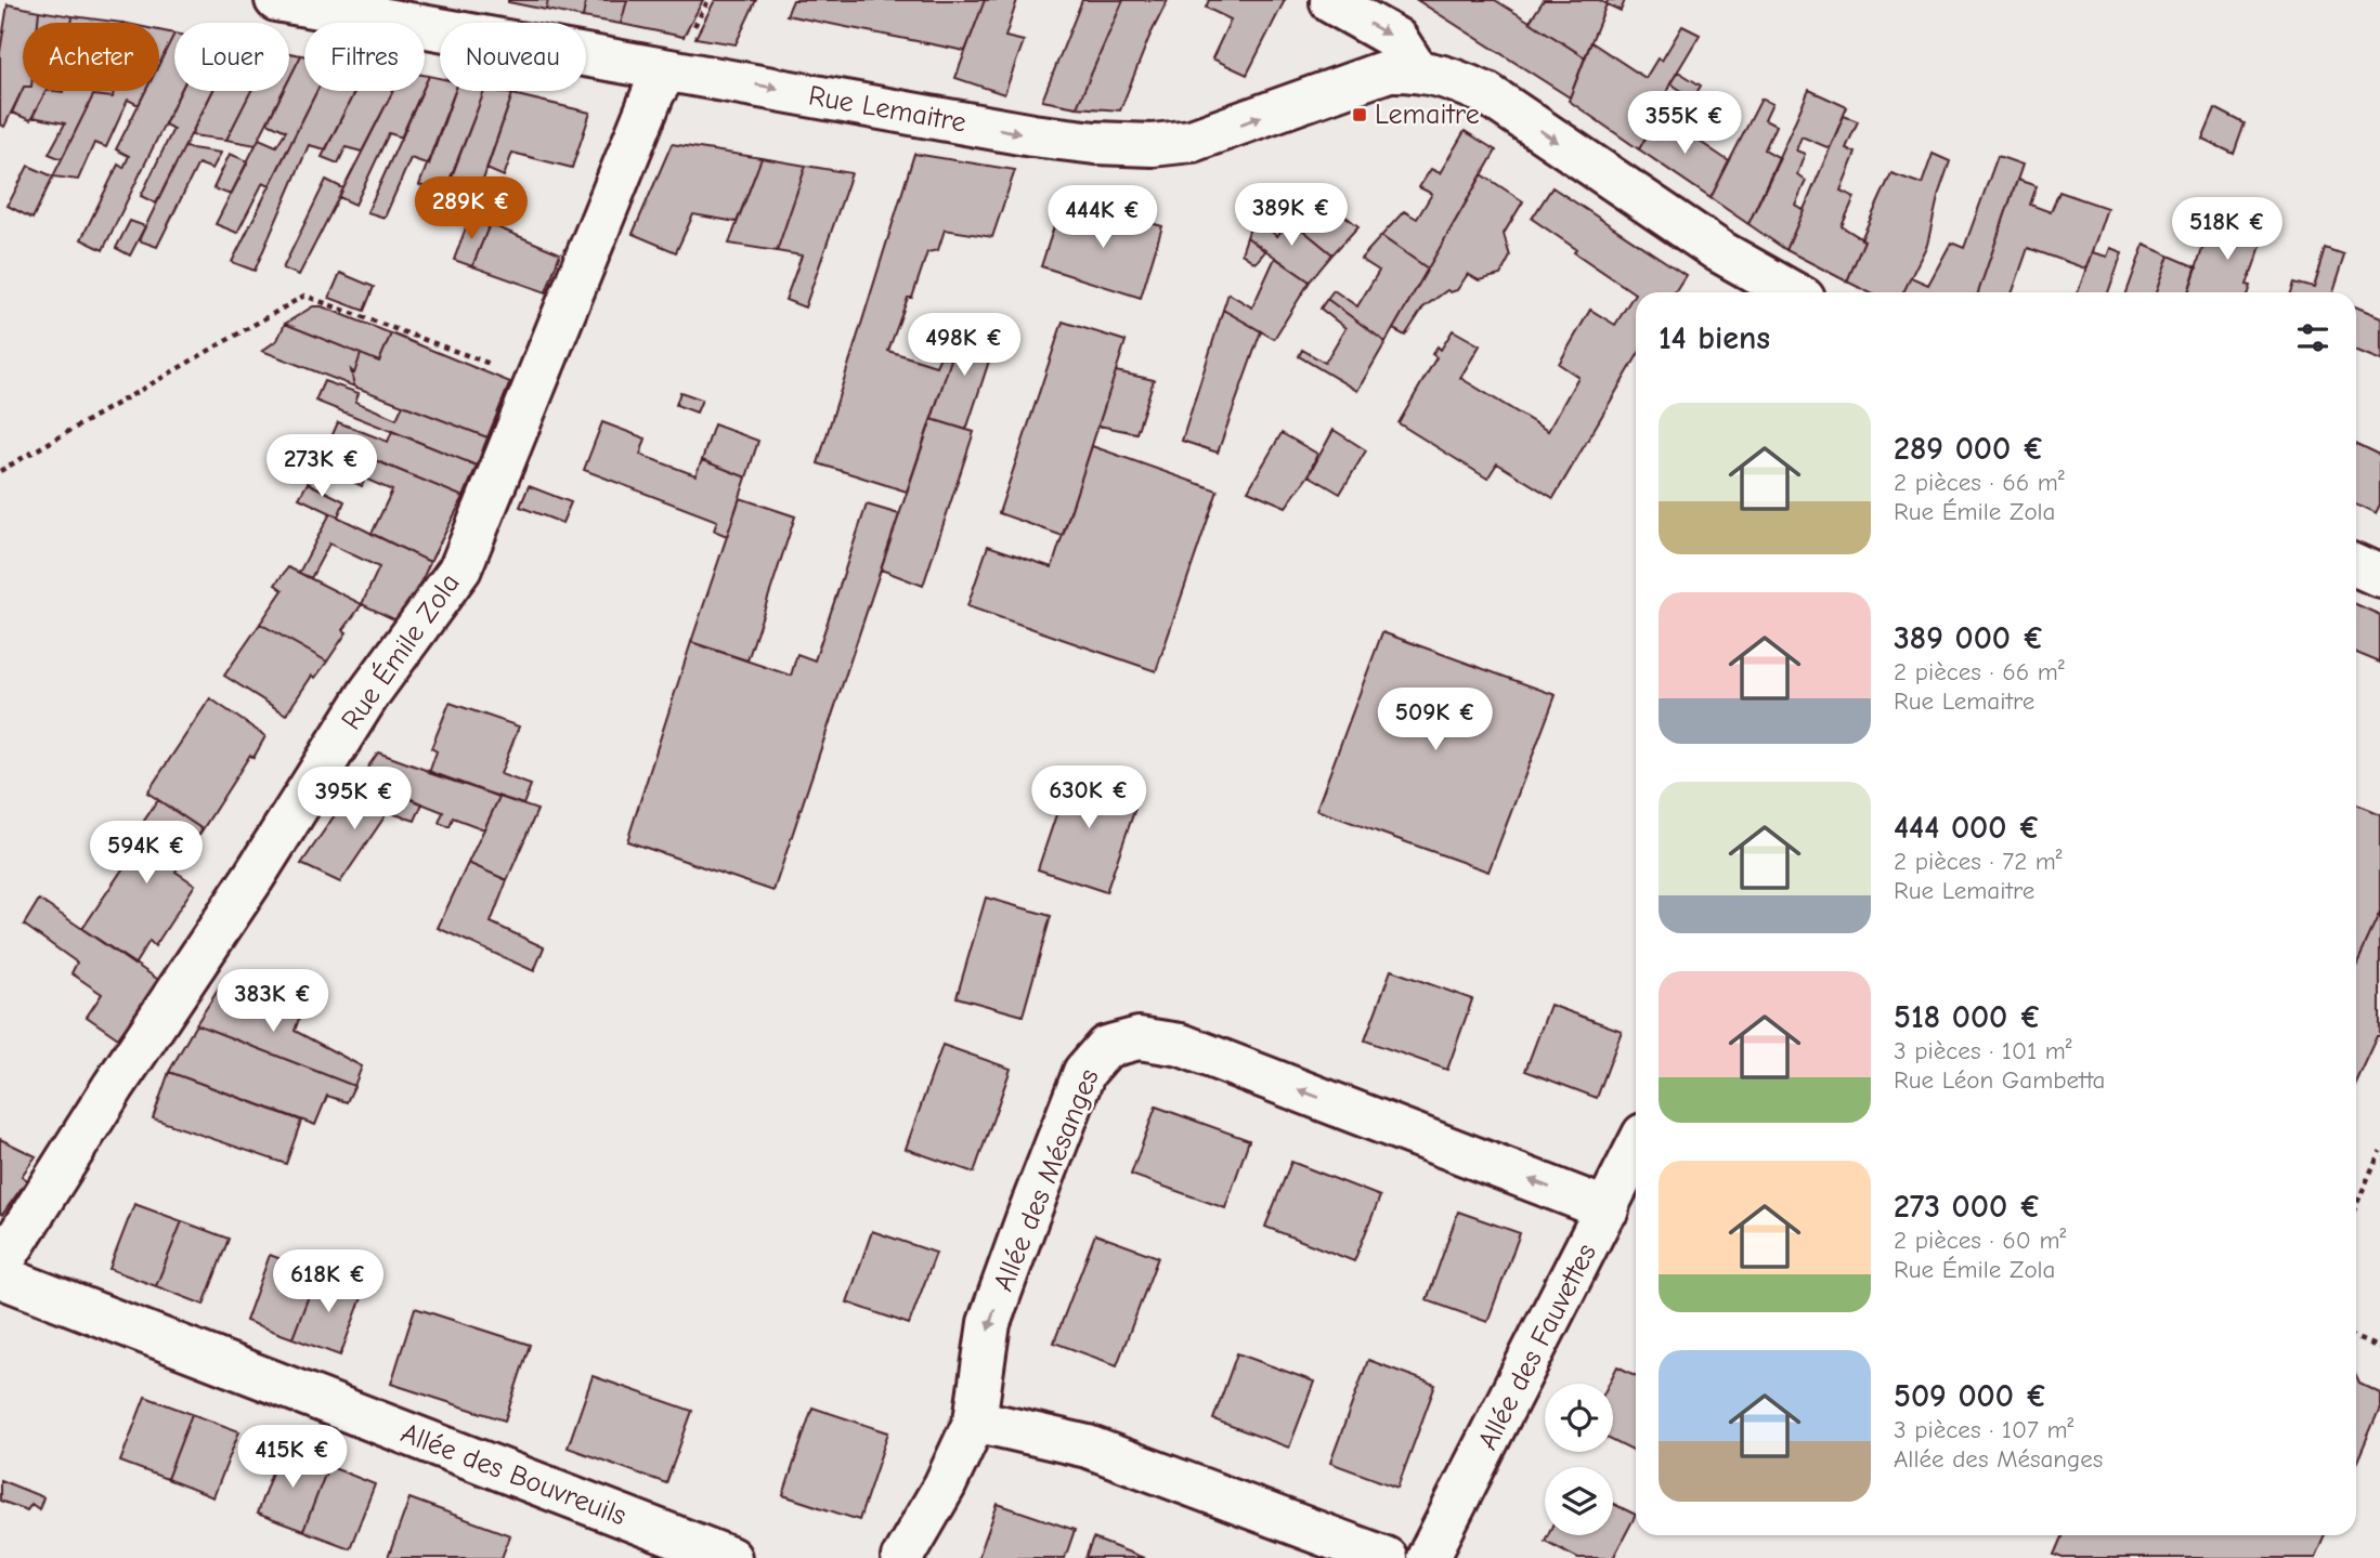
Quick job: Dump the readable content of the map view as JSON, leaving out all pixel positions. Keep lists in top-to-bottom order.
{
  "streets": {
    "street": [
      "Rue Lemaitre",
      "Rue Émile Zola",
      "Allée des Mésanges",
      "Allée des Fauvettes",
      "Allée des Bouvreuils"
    ]
  },
  "crossings": [
    ["Rue Lemaitre", "Rue Émile Zola"],
    ["Allée des Mésanges", "Allée des Fauvettes"]
  ],
  "one_way": ["Rue Lemaitre"],
  "places": {
    "transit": ["Lemaitre"]
  },
  "page": {
    "chip": [
      "Acheter",
      "Louer",
      "Filtres",
      "Nouveau"
    ],
    "price": [
      "355K €",
      "289K €",
      "389K €",
      "444K €",
      "518K €",
      "498K €",
      "273K €",
      "509K €",
      "630K €",
      "395K €",
      "594K €",
      "383K €",
      "618K €",
      "415K €"
    ],
    "heading": "14 biens",
    "list": [
      {
        "name": "289 000 €",
        "note": "2 pièces · 66 m² · Rue Émile Zola"
      },
      {
        "name": "389 000 €",
        "note": "2 pièces · 66 m² · Rue Lemaitre"
      },
      {
        "name": "444 000 €",
        "note": "2 pièces · 72 m² · Rue Lemaitre"
      },
      {
        "name": "518 000 €",
        "note": "3 pièces · 101 m² · Rue Léon Gambetta"
      },
      {
        "name": "273 000 €",
        "note": "2 pièces · 60 m² · Rue Émile Zola"
      },
      {
        "name": "509 000 €",
        "note": "3 pièces · 107 m² · Allée des Mésanges"
      }
    ]
  }
}
